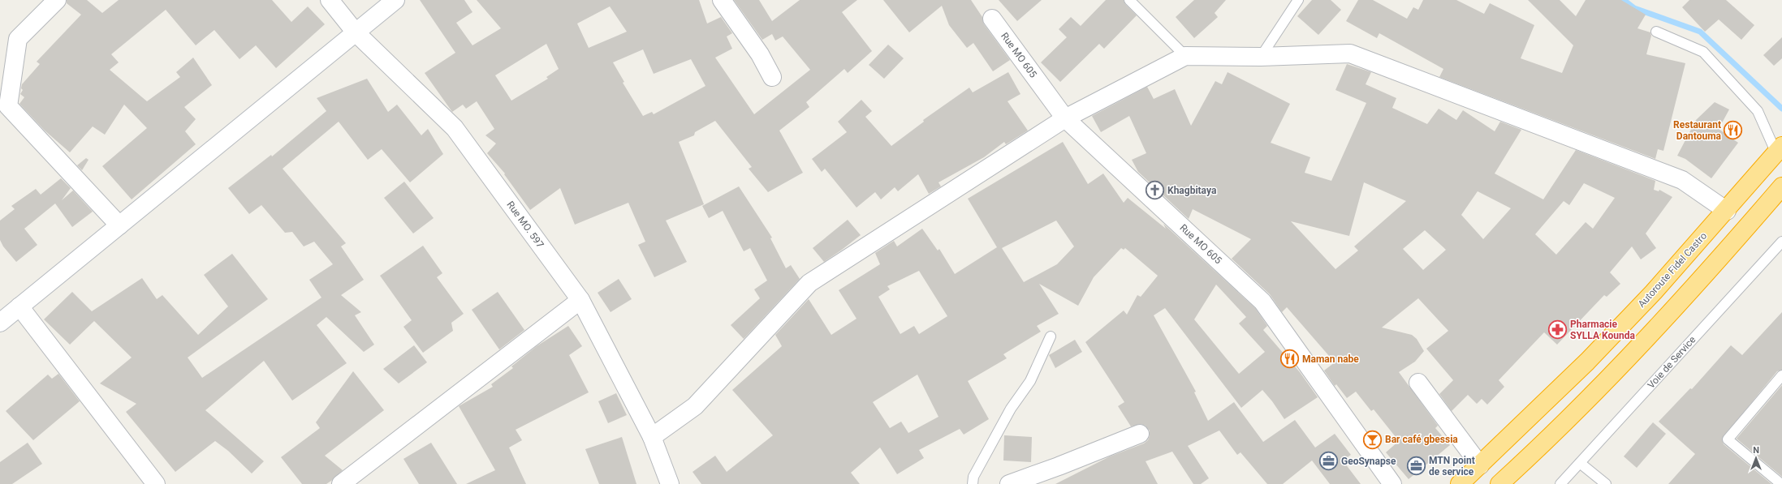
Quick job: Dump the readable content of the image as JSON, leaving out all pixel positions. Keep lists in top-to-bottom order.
{
  "streets": {
    "highway": ["Autoroute Fidel Castro"],
    "street": ["Rue MO 605", "Rue MO. 597"],
    "lane": ["Voie de Service"]
  },
  "places": {
    "restaurant": ["Restaurant Dantouma", "Maman nabe"],
    "church": ["Khagbitaya"],
    "pharmacy": ["Pharmacie SYLLA Kounda"],
    "bar": ["Bar café gbessia"],
    "office": ["GeoSynapse", "MTN point de service"]
  },
  "north": "top"
}
